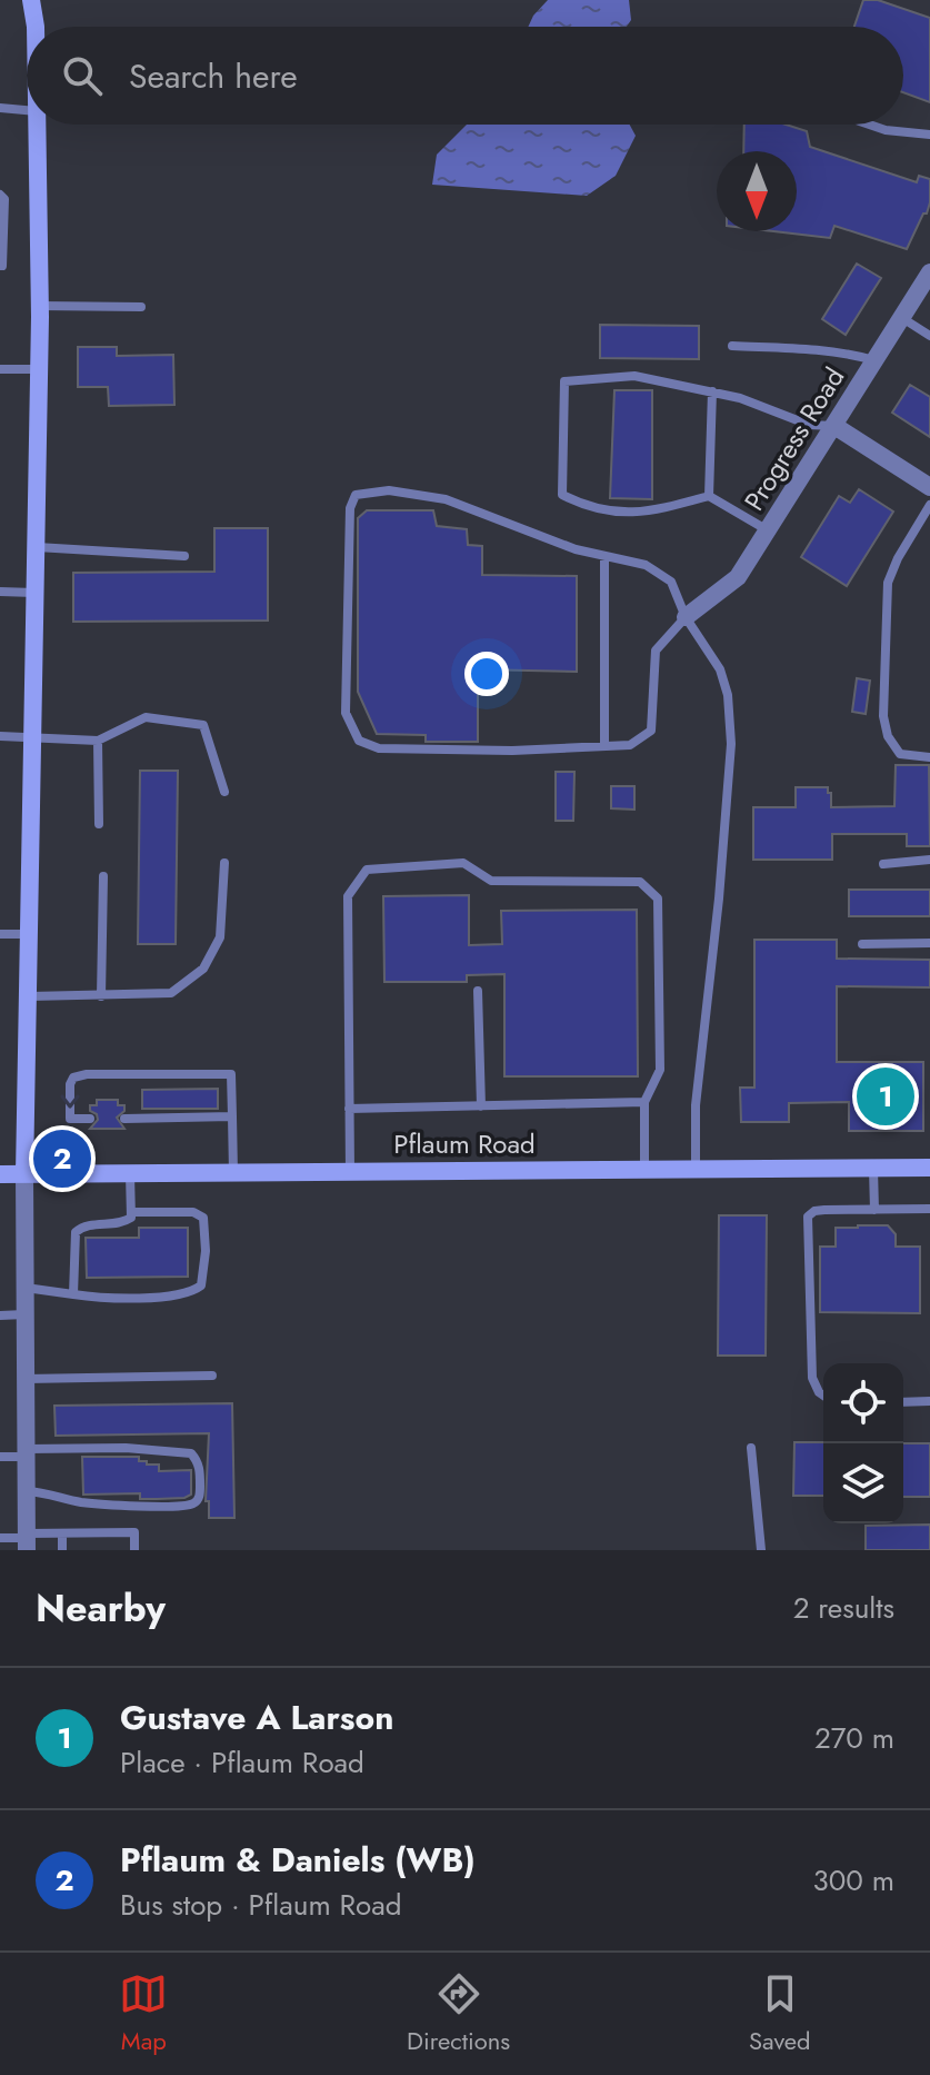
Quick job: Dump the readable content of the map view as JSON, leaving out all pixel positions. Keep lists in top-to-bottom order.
{
  "streets": {
    "street": ["Progress Road", "Pflaum Road"]
  },
  "north": "bottom",
  "page": {
    "search": "Search here",
    "pins": ["1", "2"],
    "heading": ["Nearby", "2 results"],
    "list": [
      {
        "mark": "1",
        "name": "Gustave A Larson",
        "note": "Place · Pflaum Road",
        "value": "270 m"
      },
      {
        "mark": "2",
        "name": "Pflaum & Daniels (WB)",
        "note": "Bus stop · Pflaum Road",
        "value": "300 m"
      }
    ],
    "nav": ["Map", "Directions", "Saved"]
  }
}
